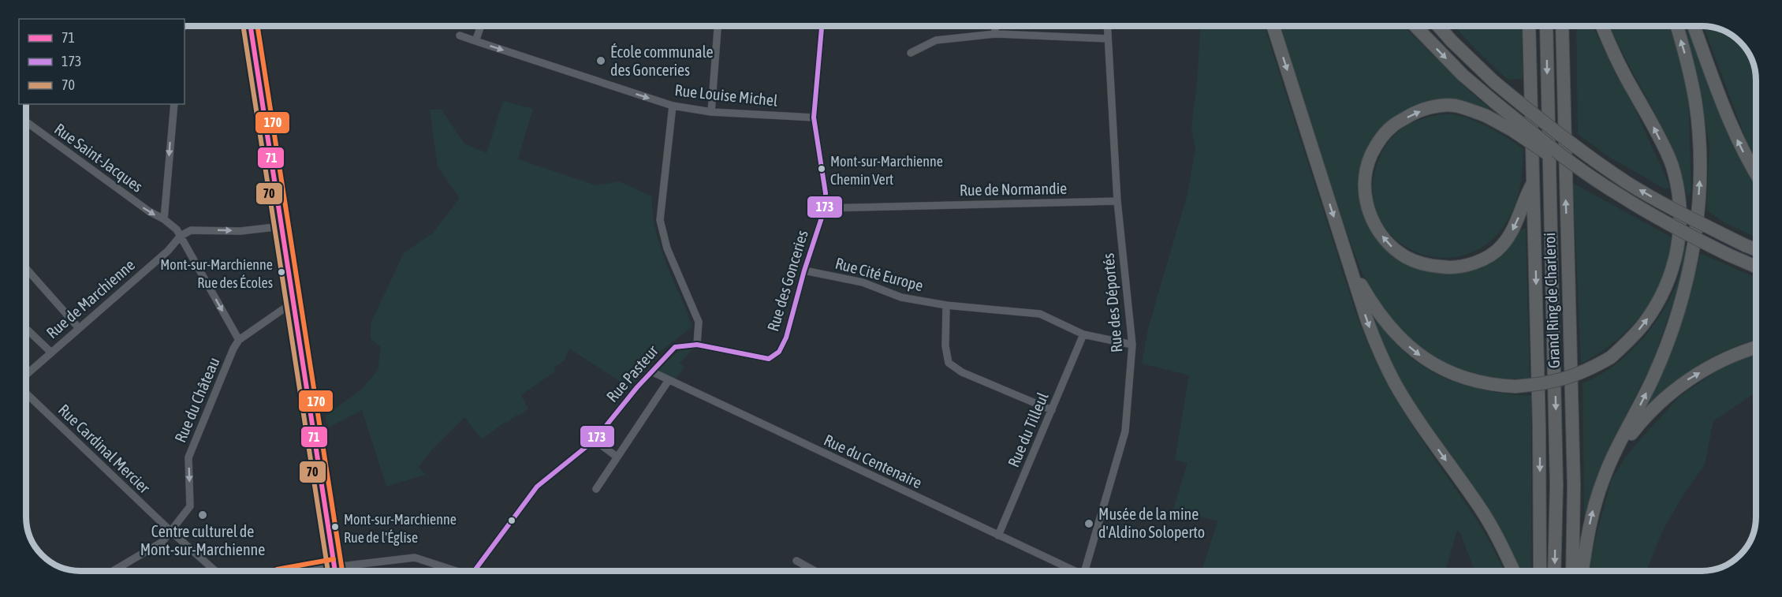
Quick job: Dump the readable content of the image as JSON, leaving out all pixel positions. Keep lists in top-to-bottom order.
{
  "streets": {
    "highway": ["Grand Ring de Charleroi"],
    "street": [
      "Rue Louise Michel",
      "Rue Saint-Jacques",
      "Rue de Normandie",
      "Rue Cité Europe",
      "Rue des Gonceries",
      "Rue de Marchienne",
      "Rue des Déportés",
      "Rue Pasteur",
      "Rue du Château",
      "Rue du Tilleul",
      "Rue Cardinal Mercier",
      "Rue du Centenaire"
    ]
  },
  "crossings": [
    ["Rue Louise Michel", "Rue des Gonceries"],
    ["Rue Saint-Jacques", "Rue de Marchienne"],
    ["Rue Saint-Jacques", "Rue du Château"],
    ["Rue de Normandie", "Rue des Gonceries"],
    ["Rue de Normandie", "Rue des Déportés"],
    ["Rue Cité Europe", "Rue des Gonceries"],
    ["Rue Cité Europe", "Rue des Déportés"],
    ["Rue Cité Europe", "Rue du Tilleul"],
    ["Rue des Gonceries", "Rue Pasteur"],
    ["Rue Pasteur", "Rue du Centenaire"],
    ["Rue du Château", "Rue Cardinal Mercier"],
    ["Rue du Tilleul", "Rue du Centenaire"]
  ],
  "one_way": ["Rue Louise Michel", "Rue Saint-Jacques", "Rue du Château"],
  "places": [
    "École communale des Gonceries",
    "Mont-sur-Marchienne Chemin Vert",
    "Mont-sur-Marchienne Rue des Écoles",
    "Centre culturel de Mont-sur-Marchienne",
    "Musée de la mine d'Aldino Soloperto",
    "Mont-sur-Marchienne Rue de l'Église"
  ],
  "lines": [
    "transit line 71",
    "transit line 173",
    "transit line 70",
    "transit line 170"
  ],
  "legend": ["71", "173", "70"]
}
